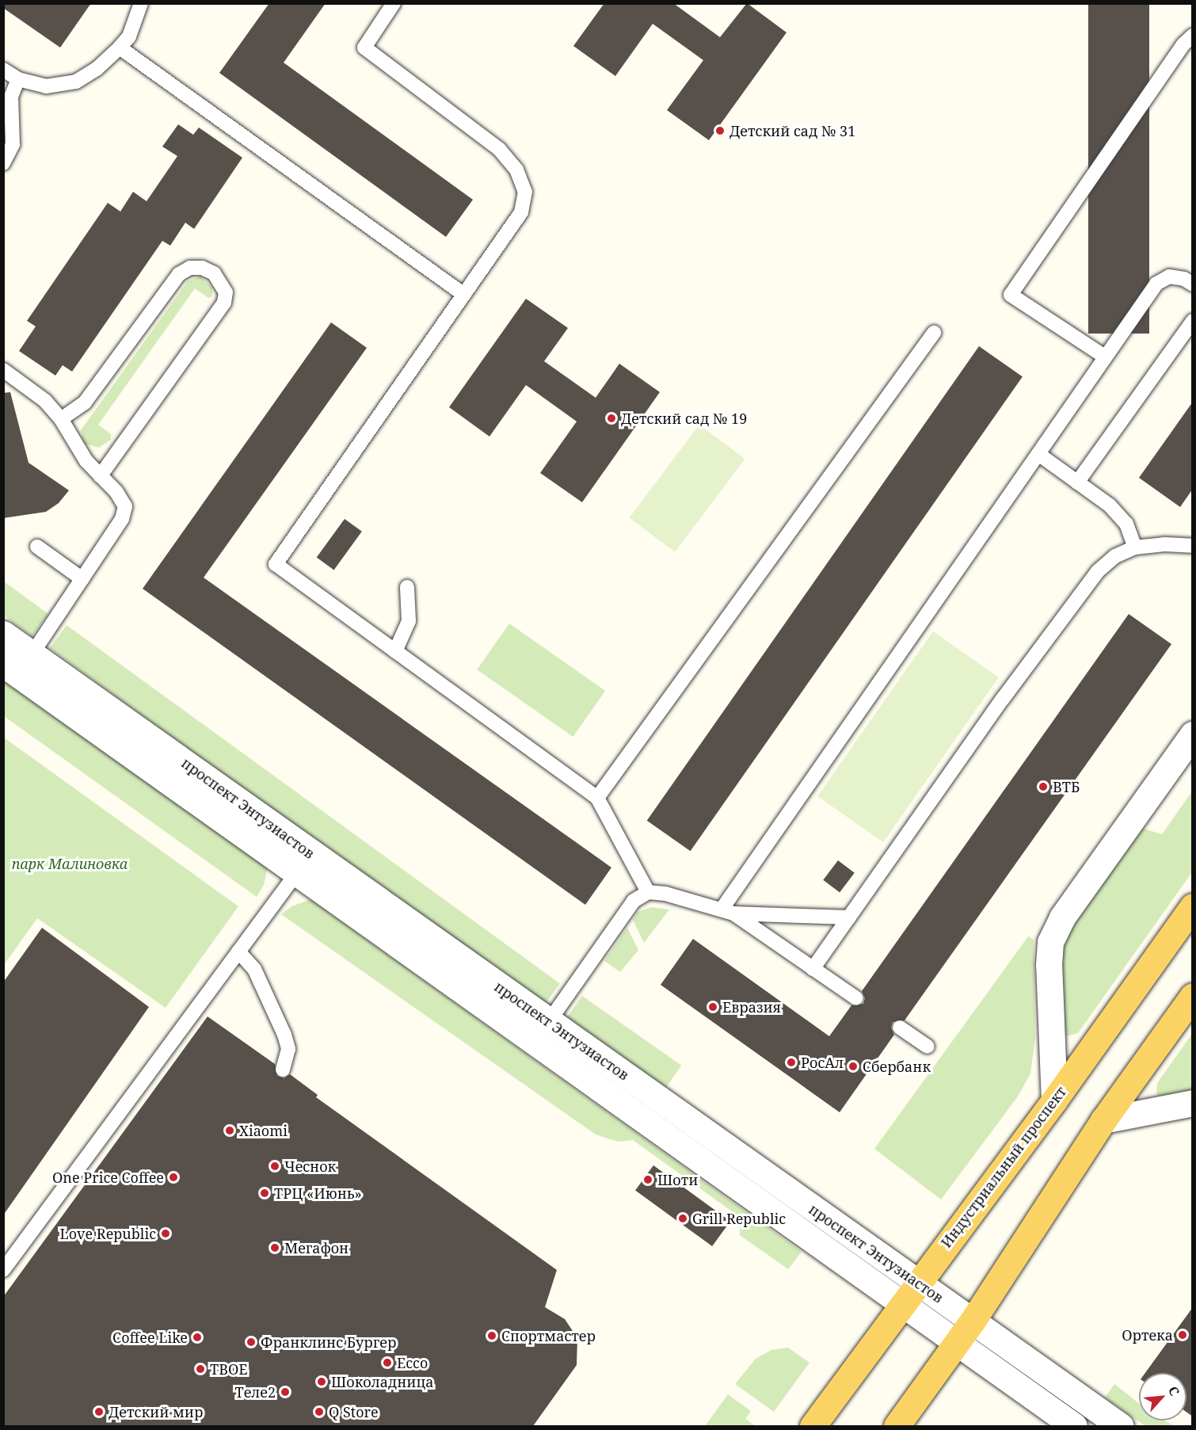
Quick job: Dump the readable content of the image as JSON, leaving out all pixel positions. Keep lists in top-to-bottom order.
{
  "streets": {
    "main road": ["Индустриальный проспект"],
    "street": ["проспект Энтузиастов"]
  },
  "crossings": [
    ["проспект Энтузиастов", "Индустриальный проспект"]
  ],
  "parks": ["парк Малиновка"],
  "places": [
    "Детский сад № 31",
    "Детский сад № 19",
    "ВТБ",
    "Евразия",
    "РосАл",
    "Сбербанк",
    "Xiaomi",
    "Чеснок",
    "One Price Coffee",
    "Шоти",
    "ТРЦ «Июнь»",
    "Grill Republic",
    "Love Republic",
    "Мегафон",
    "Ортека",
    "Спортмастер",
    "Coffee Like",
    "Франклинс Бургер",
    "Ecco",
    "ТВОЕ",
    "Шоколадница",
    "Теле2",
    "Детский мир",
    "Q Store"
  ],
  "north": "top right"
}
